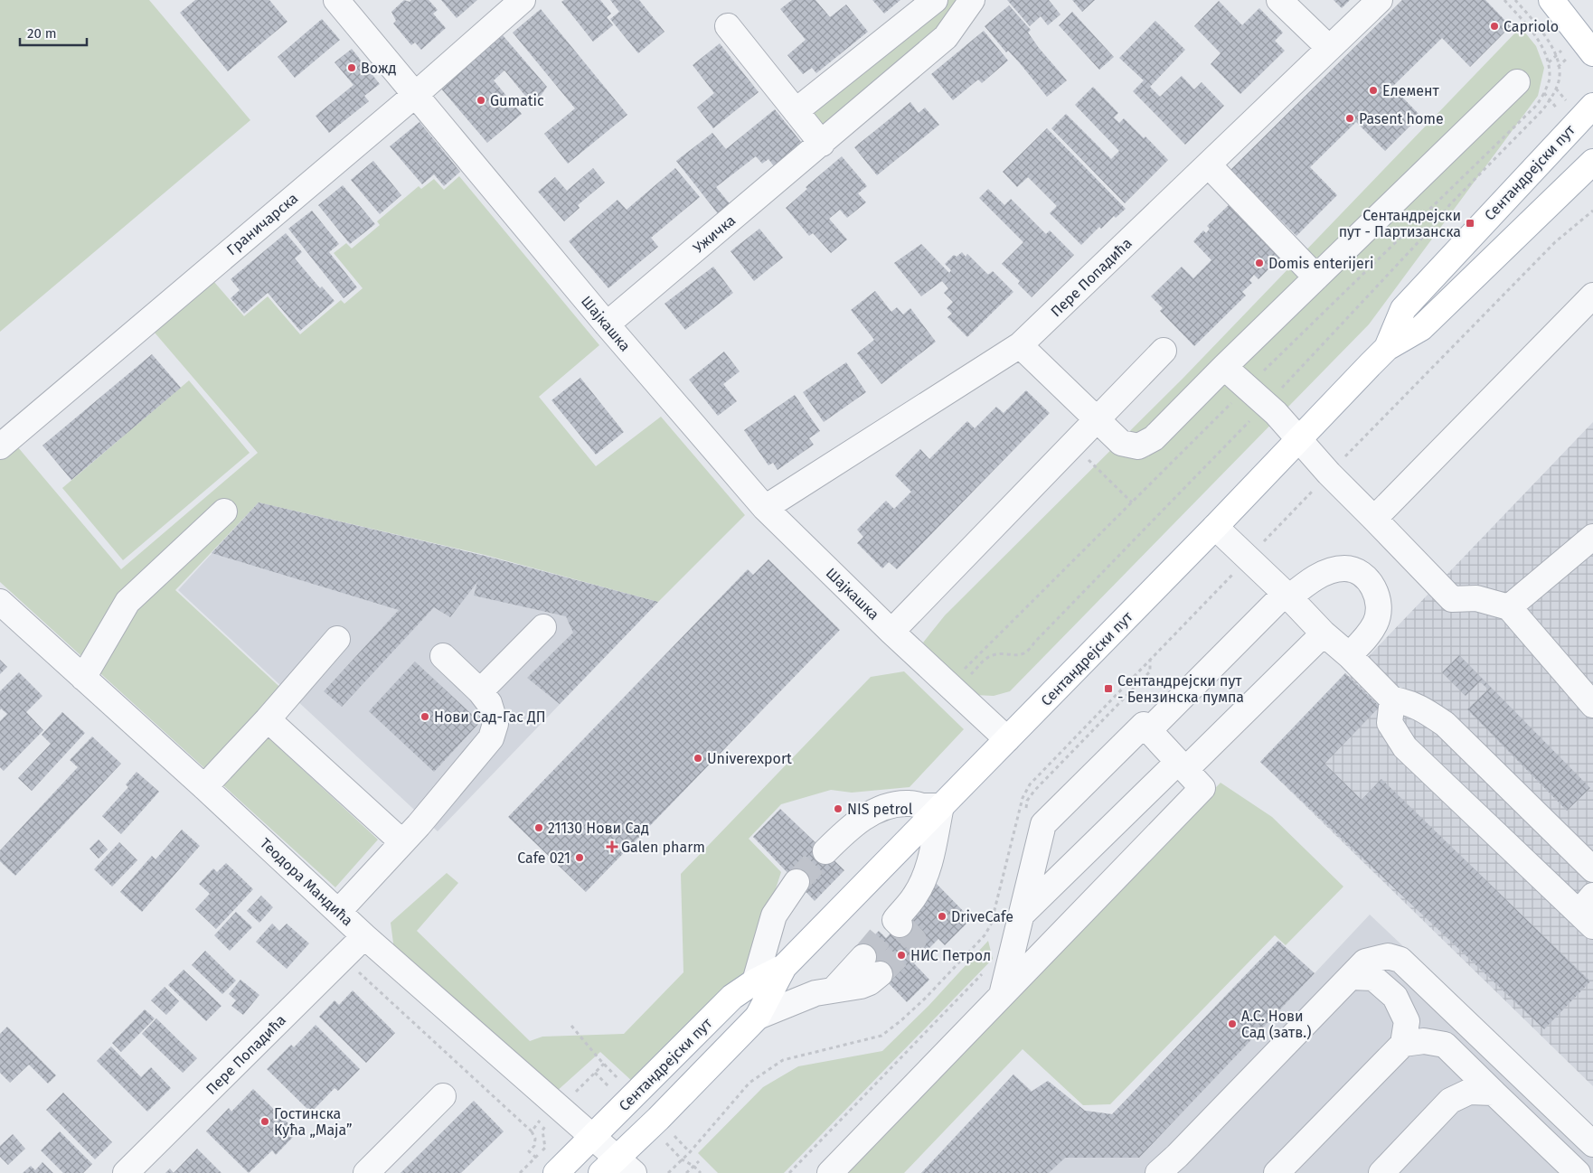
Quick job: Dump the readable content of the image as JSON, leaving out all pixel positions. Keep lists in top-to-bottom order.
{
  "streets": {
    "main road": ["Сентандрејски пут"],
    "street": [
      "Граничарска",
      "Ужичка",
      "Пере Попадића",
      "Шајкашка",
      "Теодора Мандића"
    ]
  },
  "crossings": [
    ["Сентандрејски пут", "Шајкашка"],
    ["Сентандрејски пут", "Теодора Мандића"],
    ["Граничарска", "Шајкашка"],
    ["Ужичка", "Шајкашка"],
    ["Пере Попадића", "Шајкашка"],
    ["Пере Попадића", "Теодора Мандића"]
  ],
  "places": {
    "other": [
      "Capriolo",
      "Вожд",
      "Елемент",
      "Gumatic",
      "Pasent home",
      "Domis enterijeri",
      "Нови Сад-Гас ДП",
      "Univerexport",
      "NIS petrol",
      "21130 Нови Сад",
      "Cafe 021",
      "DriveCafe",
      "НИС Петрол",
      "А.С. Нови Сад (затв.)",
      "Гостинска Кућа „Маја”"
    ],
    "transit": ["Сентандрејски пут - Партизанска", "Сентандрејски пут - Бензинска пумпа"],
    "health": ["Galen pharm"]
  },
  "scale_bar": "20 m"
}
